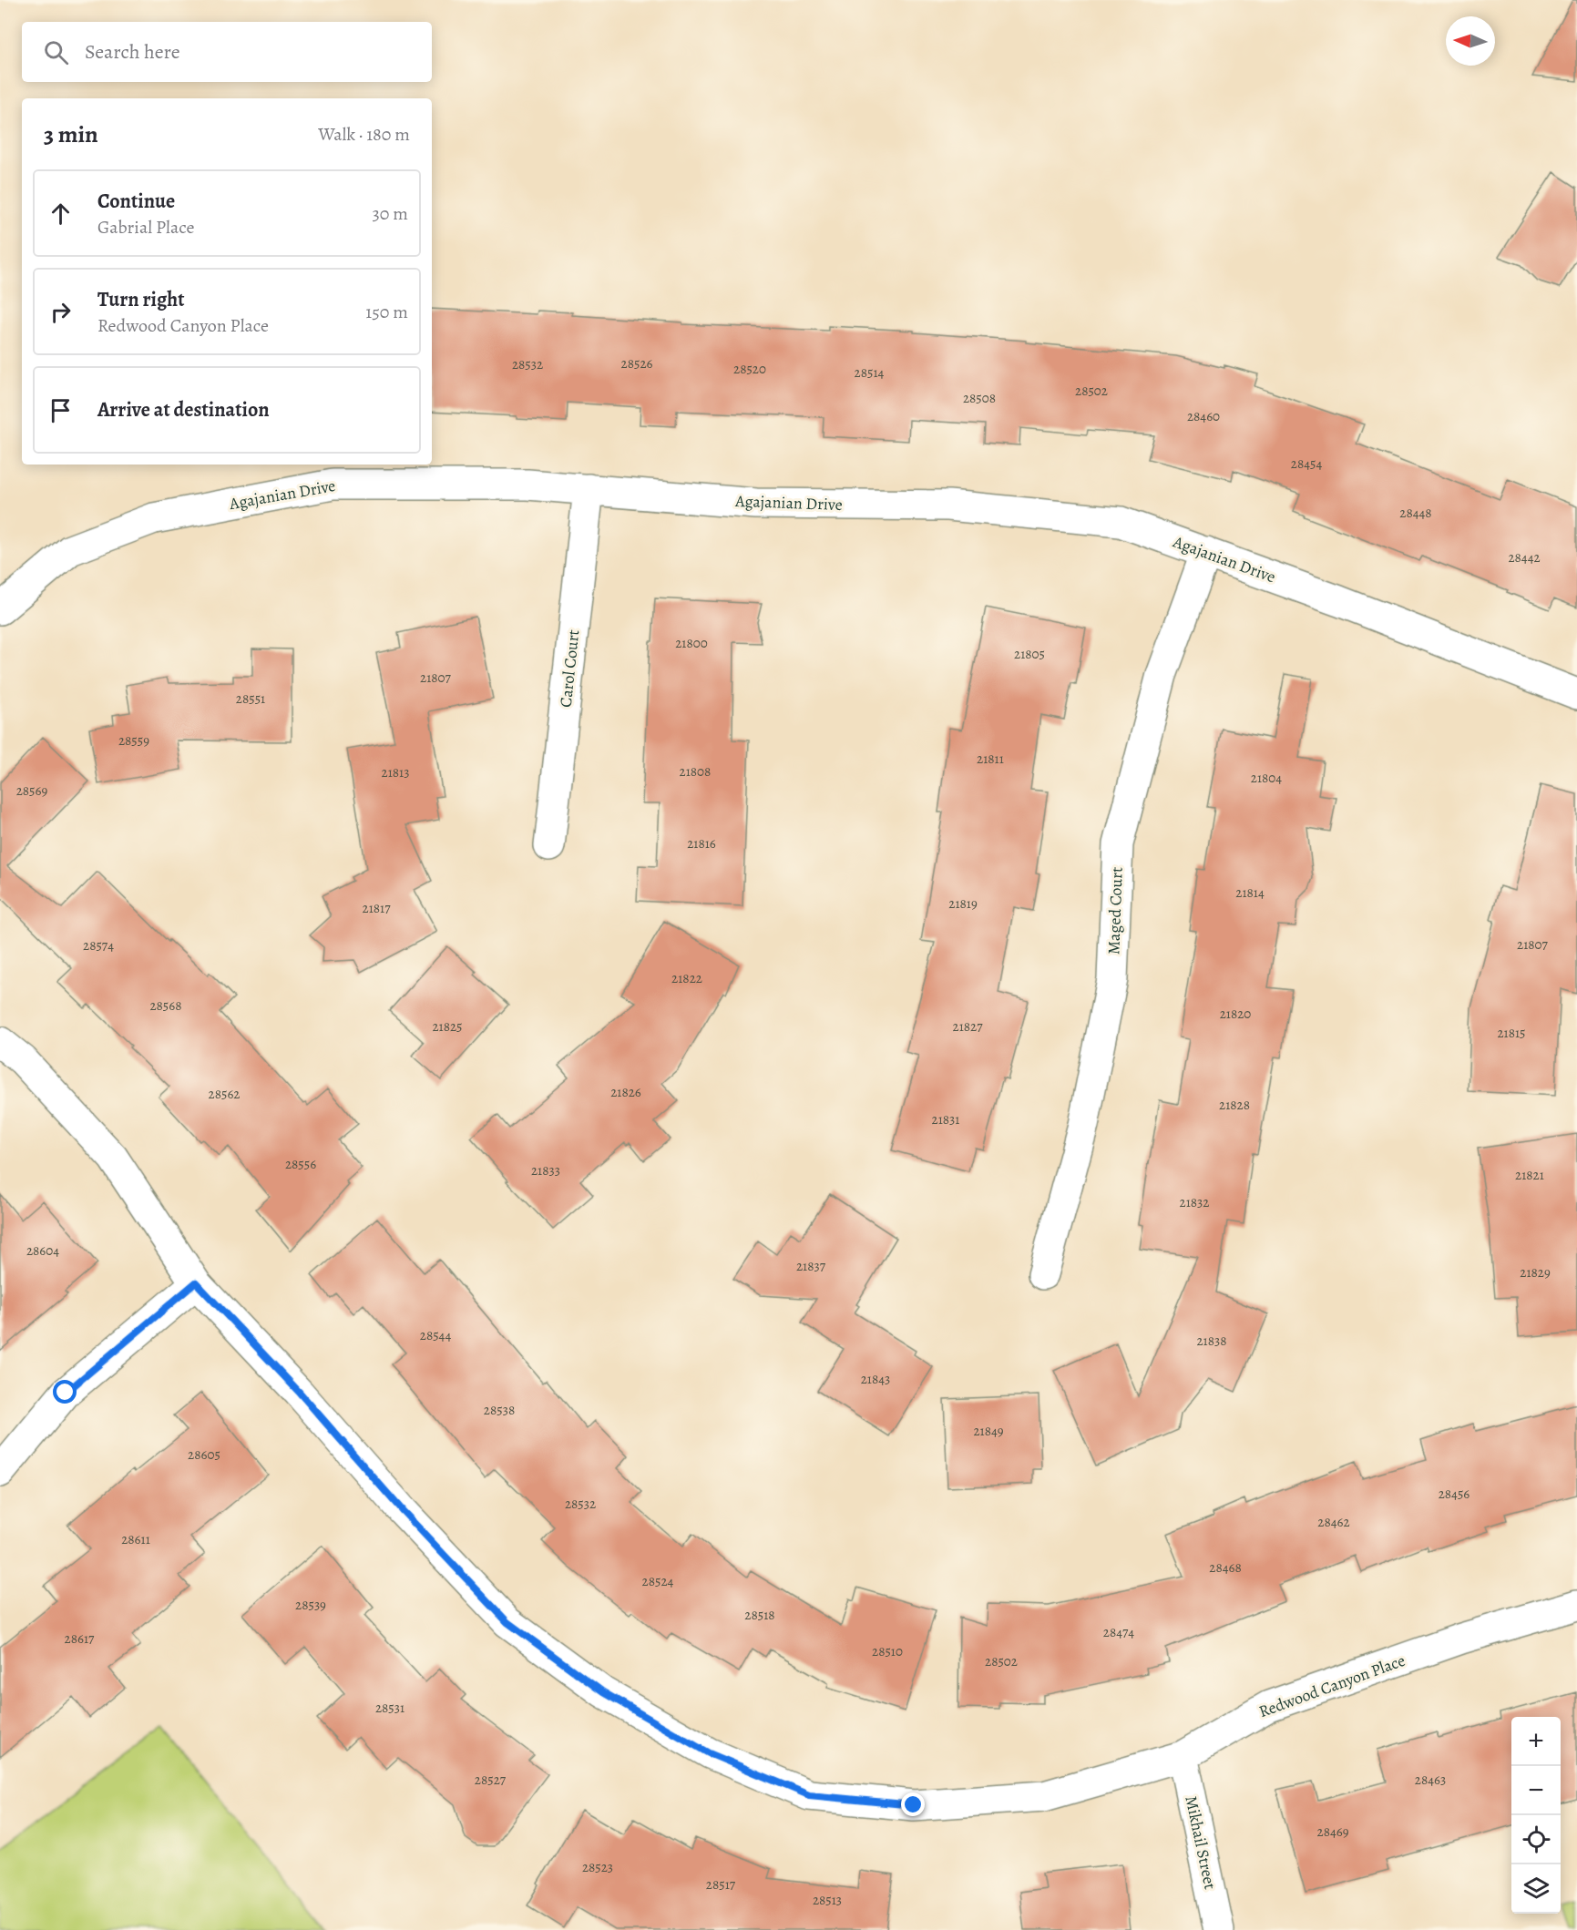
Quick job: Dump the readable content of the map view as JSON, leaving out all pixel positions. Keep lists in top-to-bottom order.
{
  "streets": {
    "street": [
      "Agajanian Drive",
      "Carol Court",
      "Maged Court",
      "Redwood Canyon Place",
      "Mikhail Street"
    ]
  },
  "crossings": [
    ["Agajanian Drive", "Carol Court"],
    ["Agajanian Drive", "Maged Court"],
    ["Redwood Canyon Place", "Mikhail Street"]
  ],
  "house_numbers": [
    "28526",
    "28532",
    "28520",
    "28514",
    "28502",
    "28508",
    "28460",
    "28454",
    "28448",
    "28442",
    "21800",
    "21805",
    "21807",
    "28551",
    "28559",
    "21811",
    "21808",
    "21813",
    "21804",
    "28569",
    "21816",
    "21814",
    "21819",
    "21817",
    "21807",
    "28574",
    "21822",
    "28568",
    "21820",
    "21825",
    "21827",
    "21815",
    "21826",
    "28562",
    "21828",
    "21831",
    "28556",
    "21833",
    "21821",
    "21832",
    "28604",
    "21837",
    "21829",
    "28544",
    "21838",
    "21843",
    "28538",
    "21849",
    "28605",
    "28456",
    "28532",
    "28462",
    "28611",
    "28468",
    "28524",
    "28539",
    "28518",
    "28474",
    "28617",
    "28510",
    "28502",
    "28531",
    "28527",
    "28463",
    "28469",
    "28523",
    "28517",
    "28513"
  ],
  "north": "left",
  "page": {
    "search": "Search here",
    "heading": ["3 min", "Walk · 180 m"],
    "list": [
      ["Continue", "Gabrial Place", "30 m"],
      ["Turn right", "Redwood Canyon Place", "150 m"],
      "Arrive at destination"
    ],
    "map_buttons": ["+", "−"]
  }
}
